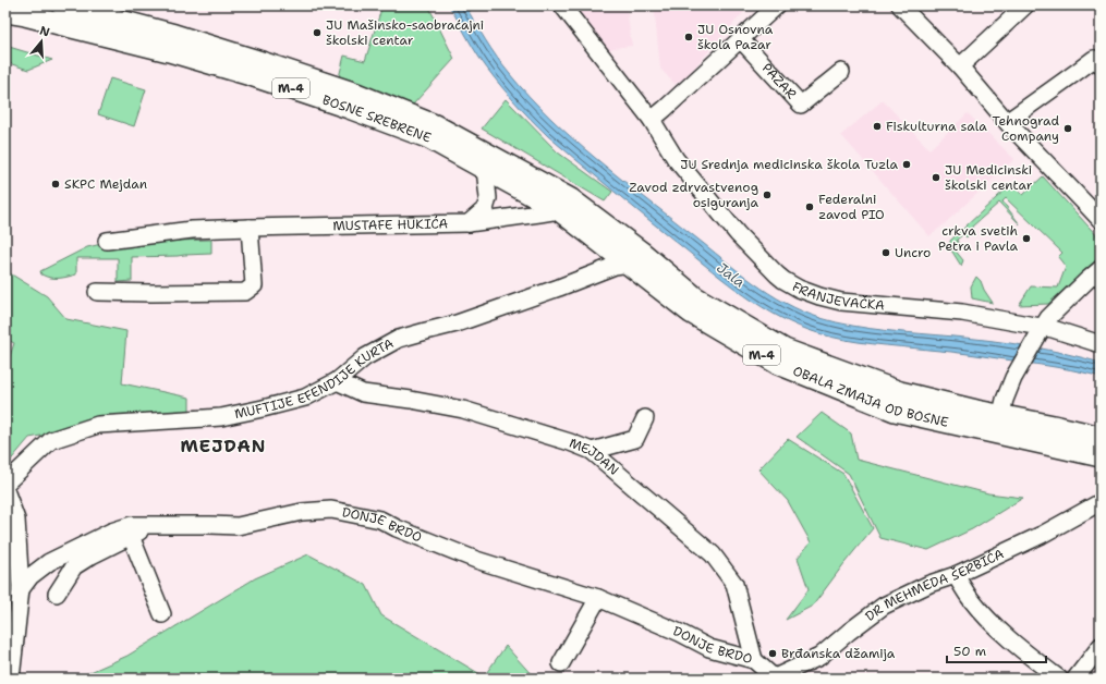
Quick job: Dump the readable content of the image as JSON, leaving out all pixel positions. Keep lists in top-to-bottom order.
{
  "streets": {
    "main road": ["M-4", "BOSNE SREBRENE", "OBALA ZMAJA OD BOSNE"],
    "street": [
      "PAZAR",
      "MUSTAFE HUKIĆA",
      "FRANJEVAČKA",
      "MUFTIJE EFENDIJE KURTA",
      "MEJDAN",
      "DONJE BRDO",
      "DR MEHMEDA ŠERBIĆA"
    ]
  },
  "crossings": [
    ["BOSNE SREBRENE", "MUSTAFE HUKIĆA"],
    ["BOSNE SREBRENE", "OBALA ZMAJA OD BOSNE"],
    ["MUSTAFE HUKIĆA", "OBALA ZMAJA OD BOSNE"],
    ["MUFTIJE EFENDIJE KURTA", "OBALA ZMAJA OD BOSNE"],
    ["MUFTIJE EFENDIJE KURTA", "MEJDAN"],
    ["MEJDAN", "DONJE BRDO"],
    ["DONJE BRDO", "DR MEHMEDA ŠERBIĆA"]
  ],
  "districts": ["MEJDAN"],
  "water": ["Jala"],
  "places": [
    "JU Mašinsko-saobraćajni školski centar",
    "JU Osnovna škola Pazar",
    "Fiskulturna sala",
    "Tehnograd Company",
    "JU Srednja medicinska škola Tuzla",
    "JU Medicinski školski centar",
    "SKPC Mejdan",
    "Zavod zdrvastvenog osiguranja",
    "Federalni zavod PIO",
    "crkva svetih Petra i Pavla",
    "Uncro",
    "Brđanska džamija"
  ],
  "scale_bar": "50 m",
  "north": "top"
}
